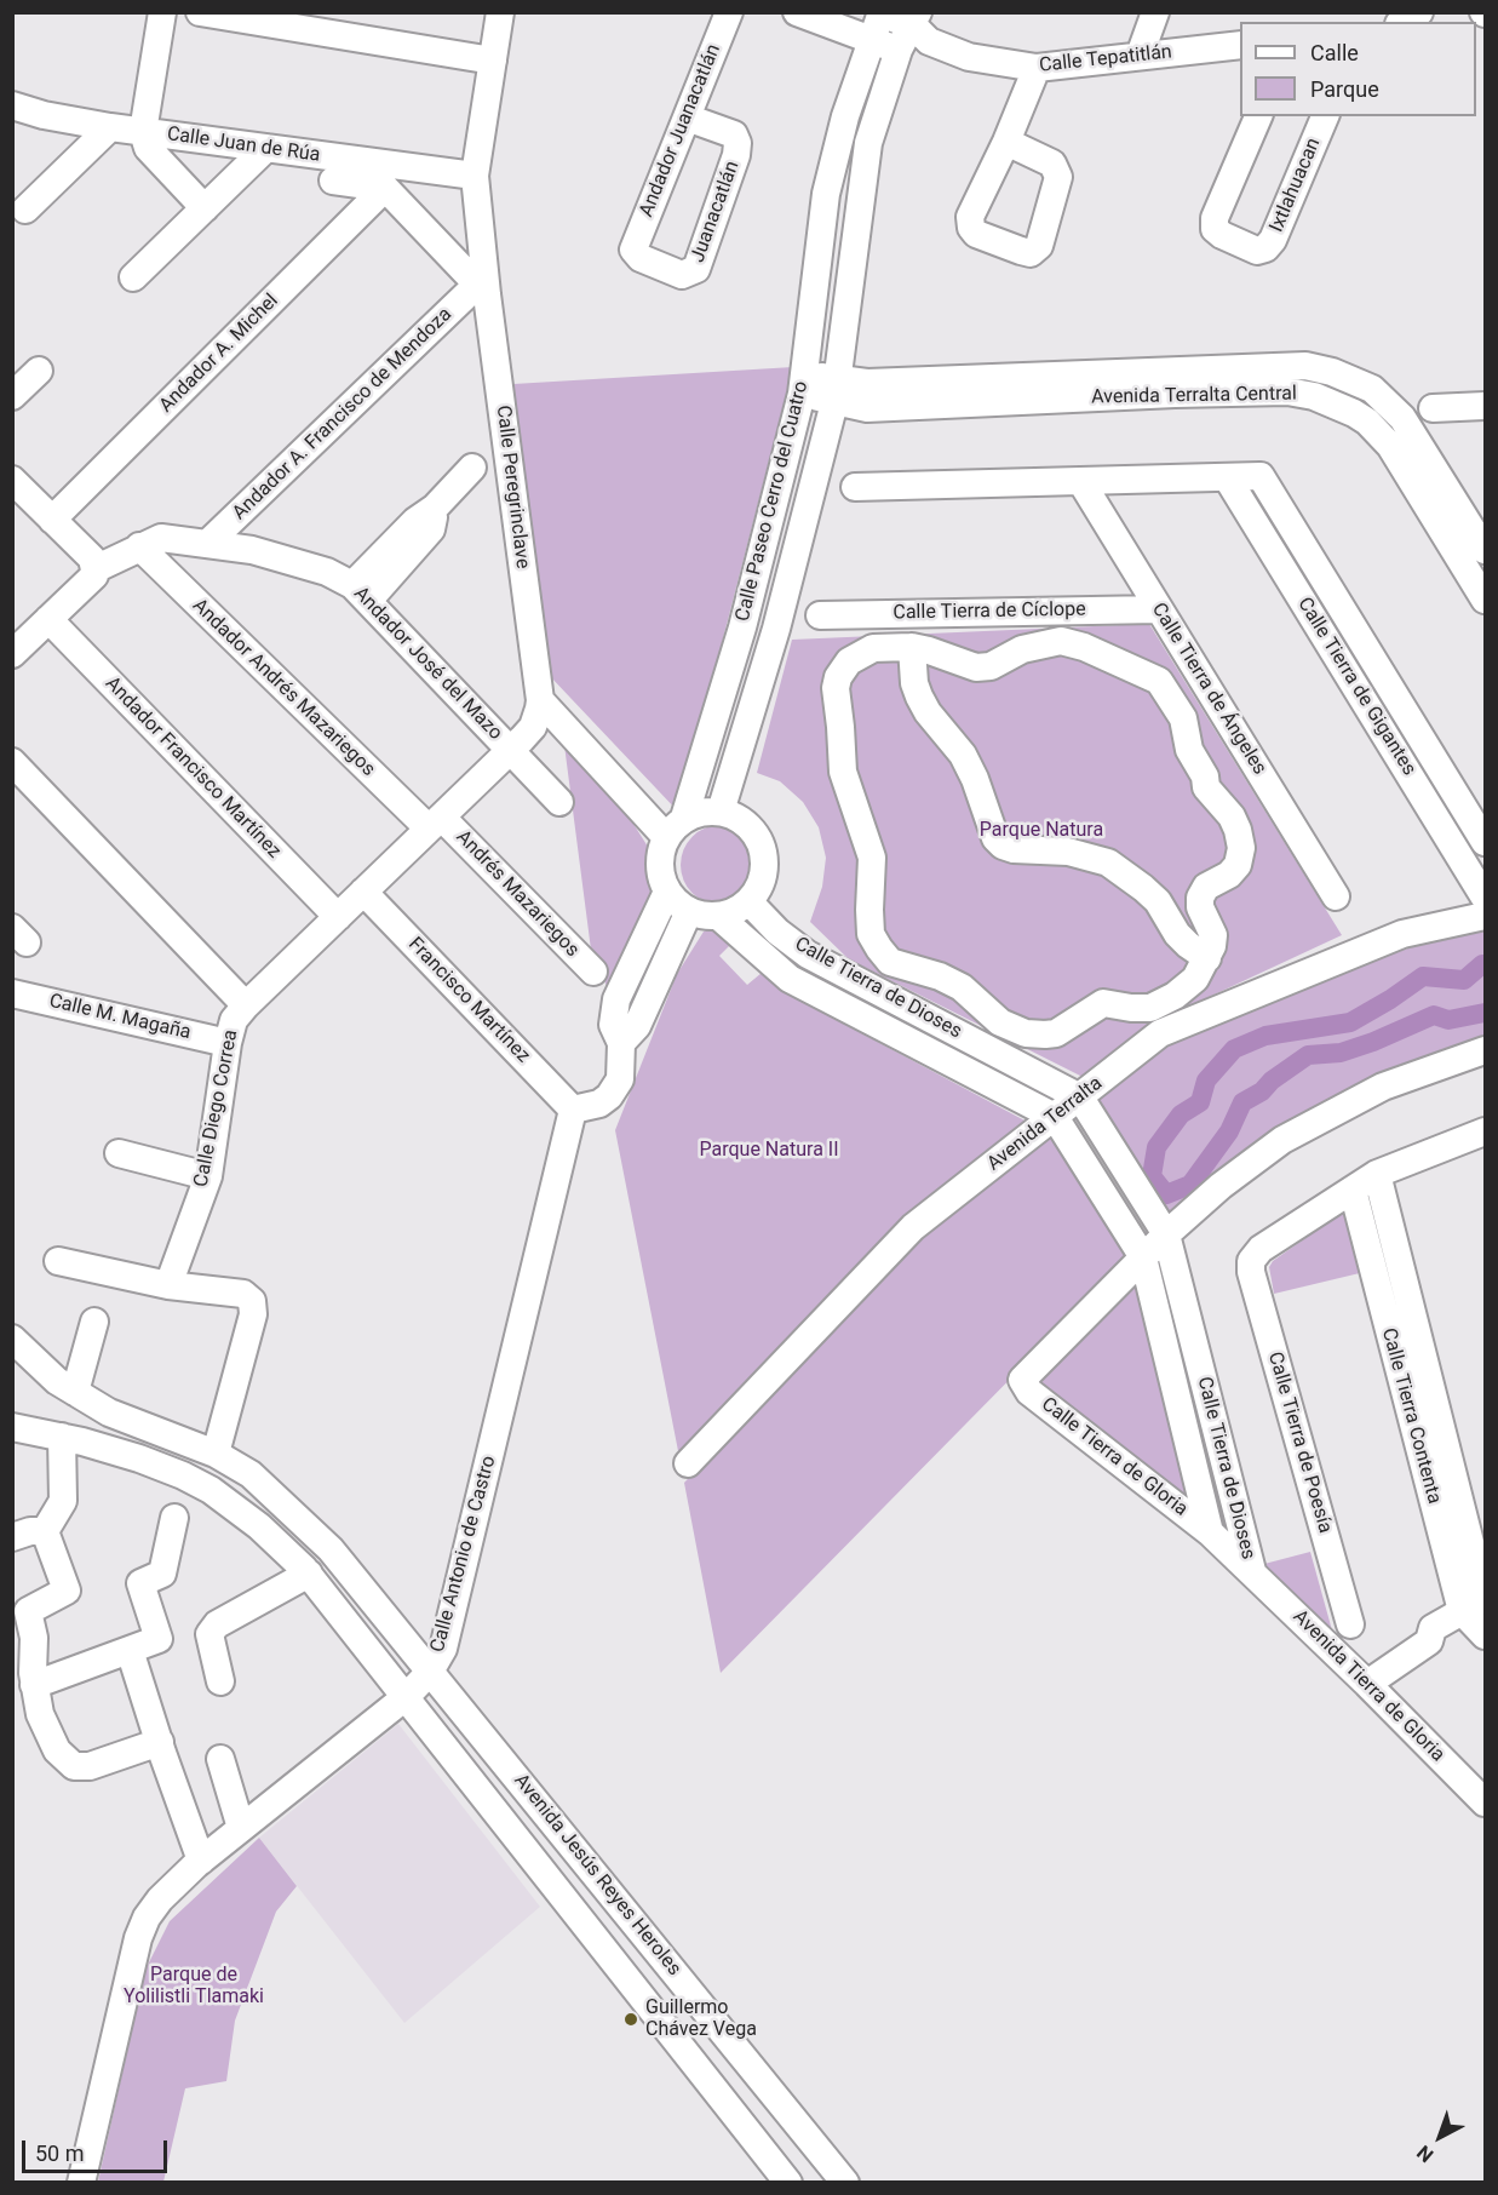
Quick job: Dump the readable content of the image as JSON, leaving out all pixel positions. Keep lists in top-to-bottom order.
{
  "streets": {
    "street": [
      "Calle Tepatitlán",
      "Andador Juanacatlán",
      "Calle Juan de Rúa",
      "Ixtlahuacan",
      "Juanacatlán",
      "Andador A. Michel",
      "Avenida Terralta Central",
      "Andador A. Francisco de Mendoza",
      "Calle Peregrinclave",
      "Calle Paseo Cerro del Cuatro",
      "Calle Tierra de Cíclope",
      "Andador José del Mazo",
      "Calle Tierra de Gigantes",
      "Andador Andrés Mazariegos",
      "Calle Tierra de Ángeles",
      "Andador Francisco Martínez",
      "Andrés Mazariegos",
      "Calle Tierra de Dioses",
      "Francisco Martínez",
      "Calle M. Magaña",
      "Calle Diego Correa",
      "Avenida Terralta",
      "Calle Tierra Contenta",
      "Calle Tierra de Poesía",
      "Calle Tierra de Gloria",
      "Calle Antonio de Castro",
      "Avenida Tierra de Gloria",
      "Avenida Jesús Reyes Heroles"
    ]
  },
  "crossings": [
    ["Calle Tepatitlán", "Calle Paseo Cerro del Cuatro"],
    ["Andador Juanacatlán", "Juanacatlán"],
    ["Calle Juan de Rúa", "Calle Peregrinclave"],
    ["Avenida Terralta Central", "Calle Paseo Cerro del Cuatro"],
    ["Andador A. Francisco de Mendoza", "Calle Peregrinclave"],
    ["Andador A. Francisco de Mendoza", "Andador José del Mazo"],
    ["Calle Peregrinclave", "Andador José del Mazo"],
    ["Calle Peregrinclave", "Andador Andrés Mazariegos"],
    ["Calle Peregrinclave", "Andrés Mazariegos"],
    ["Calle Peregrinclave", "Francisco Martínez"],
    ["Calle Peregrinclave", "Calle Diego Correa"],
    ["Calle Paseo Cerro del Cuatro", "Calle Tierra de Dioses"],
    ["Calle Tierra de Cíclope", "Calle Tierra de Ángeles"],
    ["Andador José del Mazo", "Andador Andrés Mazariegos"],
    ["Calle Tierra de Gigantes", "Calle Tierra de Ángeles"],
    ["Andador Andrés Mazariegos", "Andrés Mazariegos"],
    ["Andador Francisco Martínez", "Calle Diego Correa"],
    ["Calle Tierra de Dioses", "Avenida Terralta"],
    ["Calle Tierra de Dioses", "Calle Tierra de Gloria"],
    ["Calle Tierra de Dioses", "Avenida Tierra de Gloria"],
    ["Francisco Martínez", "Calle Diego Correa"],
    ["Francisco Martínez", "Calle Antonio de Castro"],
    ["Calle M. Magaña", "Calle Diego Correa"],
    ["Calle Tierra Contenta", "Calle Tierra de Poesía"],
    ["Calle Antonio de Castro", "Avenida Jesús Reyes Heroles"]
  ],
  "parks": ["Parque Natura", "Parque Natura II", "Parque de Yolilistli Tlamaki"],
  "places": ["Guillermo Chávez Vega"],
  "legend": ["Calle", "Parque"],
  "scale_bar": "50 m",
  "north": "bottom left"
}
